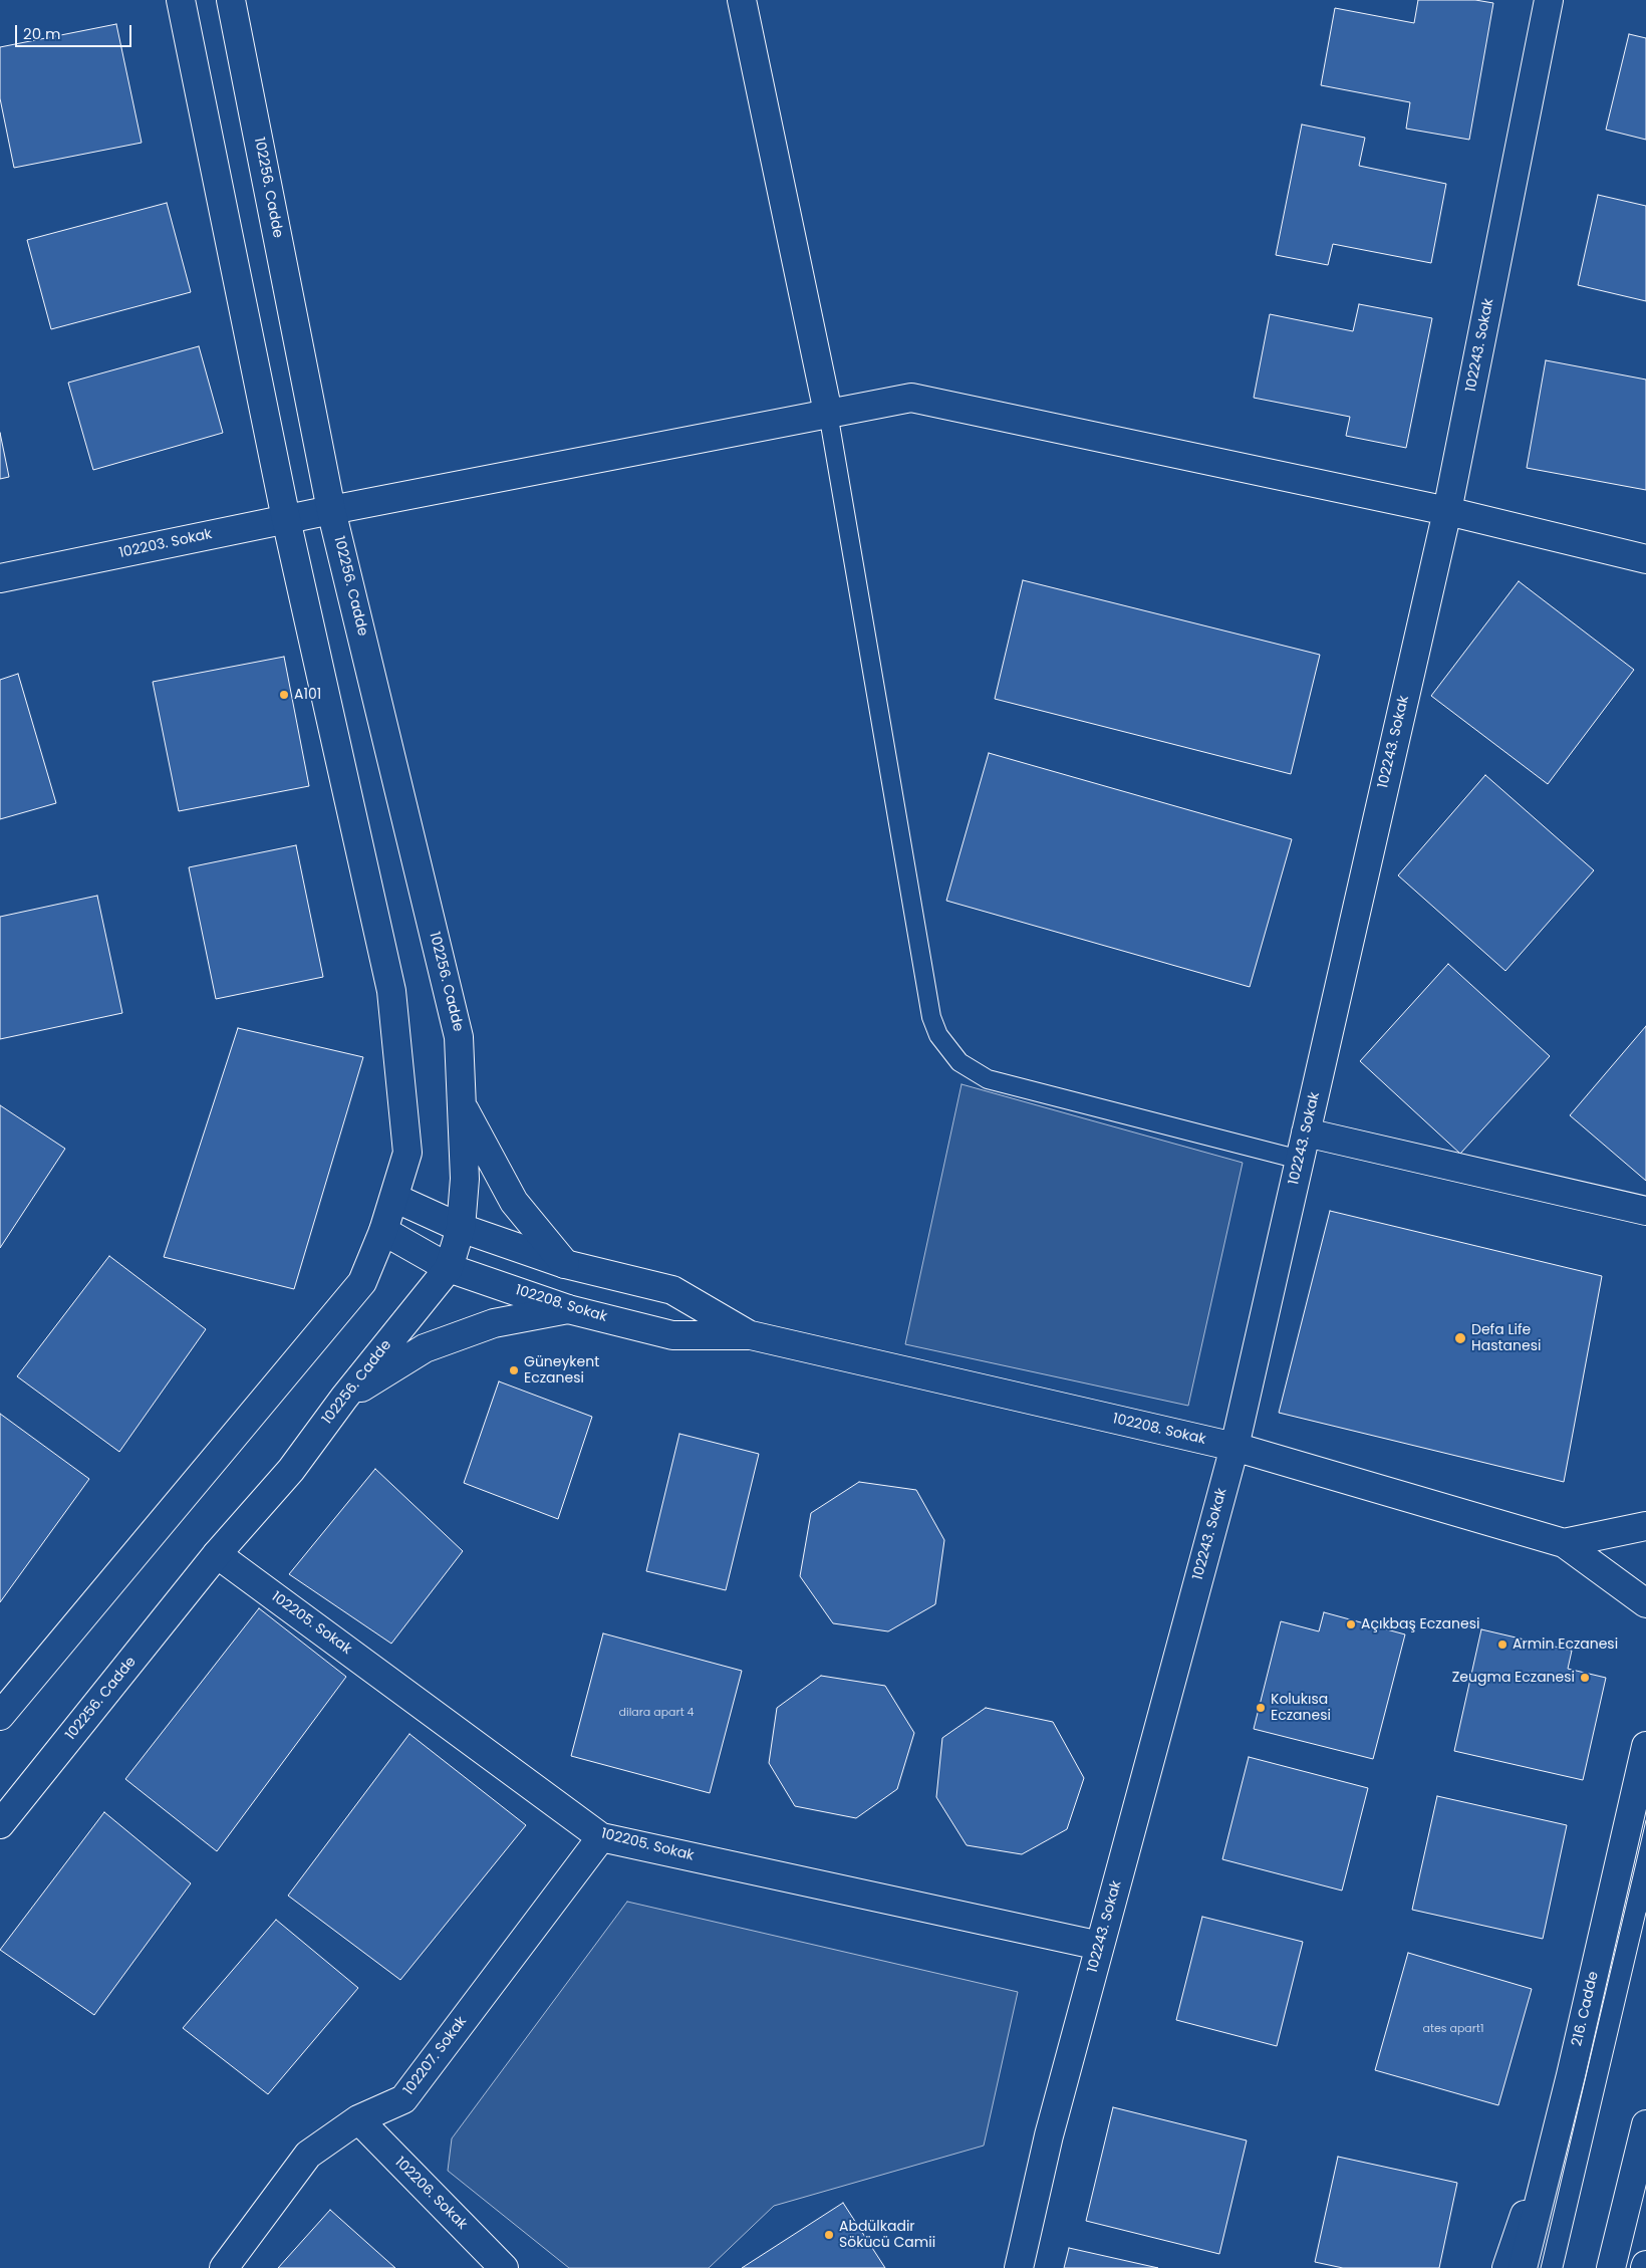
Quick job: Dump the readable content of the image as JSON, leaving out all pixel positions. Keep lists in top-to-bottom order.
{
  "streets": {
    "street": [
      "102256. Cadde",
      "102243. Sokak",
      "102203. Sokak",
      "102208. Sokak",
      "102205. Sokak",
      "216. Cadde",
      "102207. Sokak",
      "102206. Sokak"
    ]
  },
  "crossings": [
    ["102256. Cadde", "102203. Sokak"],
    ["102256. Cadde", "102208. Sokak"],
    ["102256. Cadde", "102205. Sokak"],
    ["102243. Sokak", "102203. Sokak"],
    ["102243. Sokak", "102208. Sokak"],
    ["102243. Sokak", "102205. Sokak"],
    ["102205. Sokak", "102207. Sokak"],
    ["102207. Sokak", "102206. Sokak"]
  ],
  "places": [
    "A101",
    "Defa Life Hastanesi",
    "Güneykent Eczanesi",
    "Açıkbaş Eczanesi",
    "Armin Eczanesi",
    "Zeugma Eczanesi",
    "Kolukısa Eczanesi",
    "Abdülkadir Sökücü Camii"
  ],
  "house_numbers": ["dilara apart 4", "ates apart1"],
  "scale_bar": "20 m"
}
